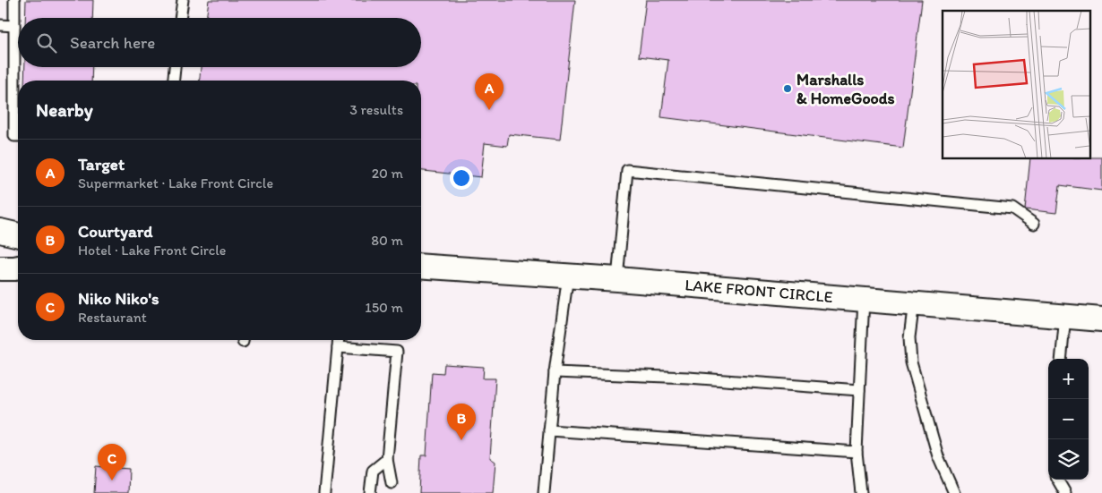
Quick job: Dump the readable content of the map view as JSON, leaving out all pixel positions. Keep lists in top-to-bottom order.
{
  "streets": {
    "street": ["LAKE FRONT CIRCLE"]
  },
  "places": ["Marshalls & HomeGoods"],
  "page": {
    "search": "Search here",
    "pins": ["A", "B", "C"],
    "heading": ["Nearby", "3 results"],
    "list": [
      {
        "mark": "A",
        "name": "Target",
        "note": "Supermarket · Lake Front Circle",
        "value": "20 m"
      },
      {
        "mark": "B",
        "name": "Courtyard",
        "note": "Hotel · Lake Front Circle",
        "value": "80 m"
      },
      {
        "mark": "C",
        "name": "Niko Niko's",
        "note": "Restaurant",
        "value": "150 m"
      }
    ],
    "map_buttons": ["+", "−"]
  }
}
